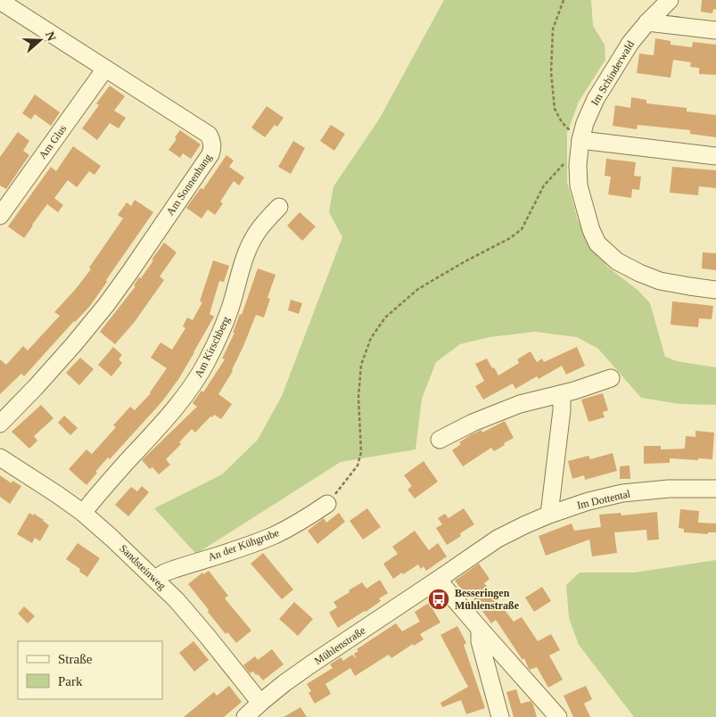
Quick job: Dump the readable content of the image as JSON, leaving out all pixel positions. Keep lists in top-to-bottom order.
{
  "streets": {
    "street": [
      "Im Schinderwald",
      "Am Glus",
      "Am Sonnenhang",
      "Am Kirschberg",
      "Im Dottental",
      "An der Kühgrube",
      "Sandsteinweg",
      "Mühlenstraße"
    ]
  },
  "crossings": [
    ["Am Glus", "Am Sonnenhang"],
    ["Am Kirschberg", "Sandsteinweg"],
    ["Im Dottental", "Mühlenstraße"],
    ["An der Kühgrube", "Sandsteinweg"],
    ["Sandsteinweg", "Mühlenstraße"]
  ],
  "places": {
    "bus stop": ["Besseringen Mühlenstraße"]
  },
  "legend": ["Straße", "Park"],
  "north": "right"
}
